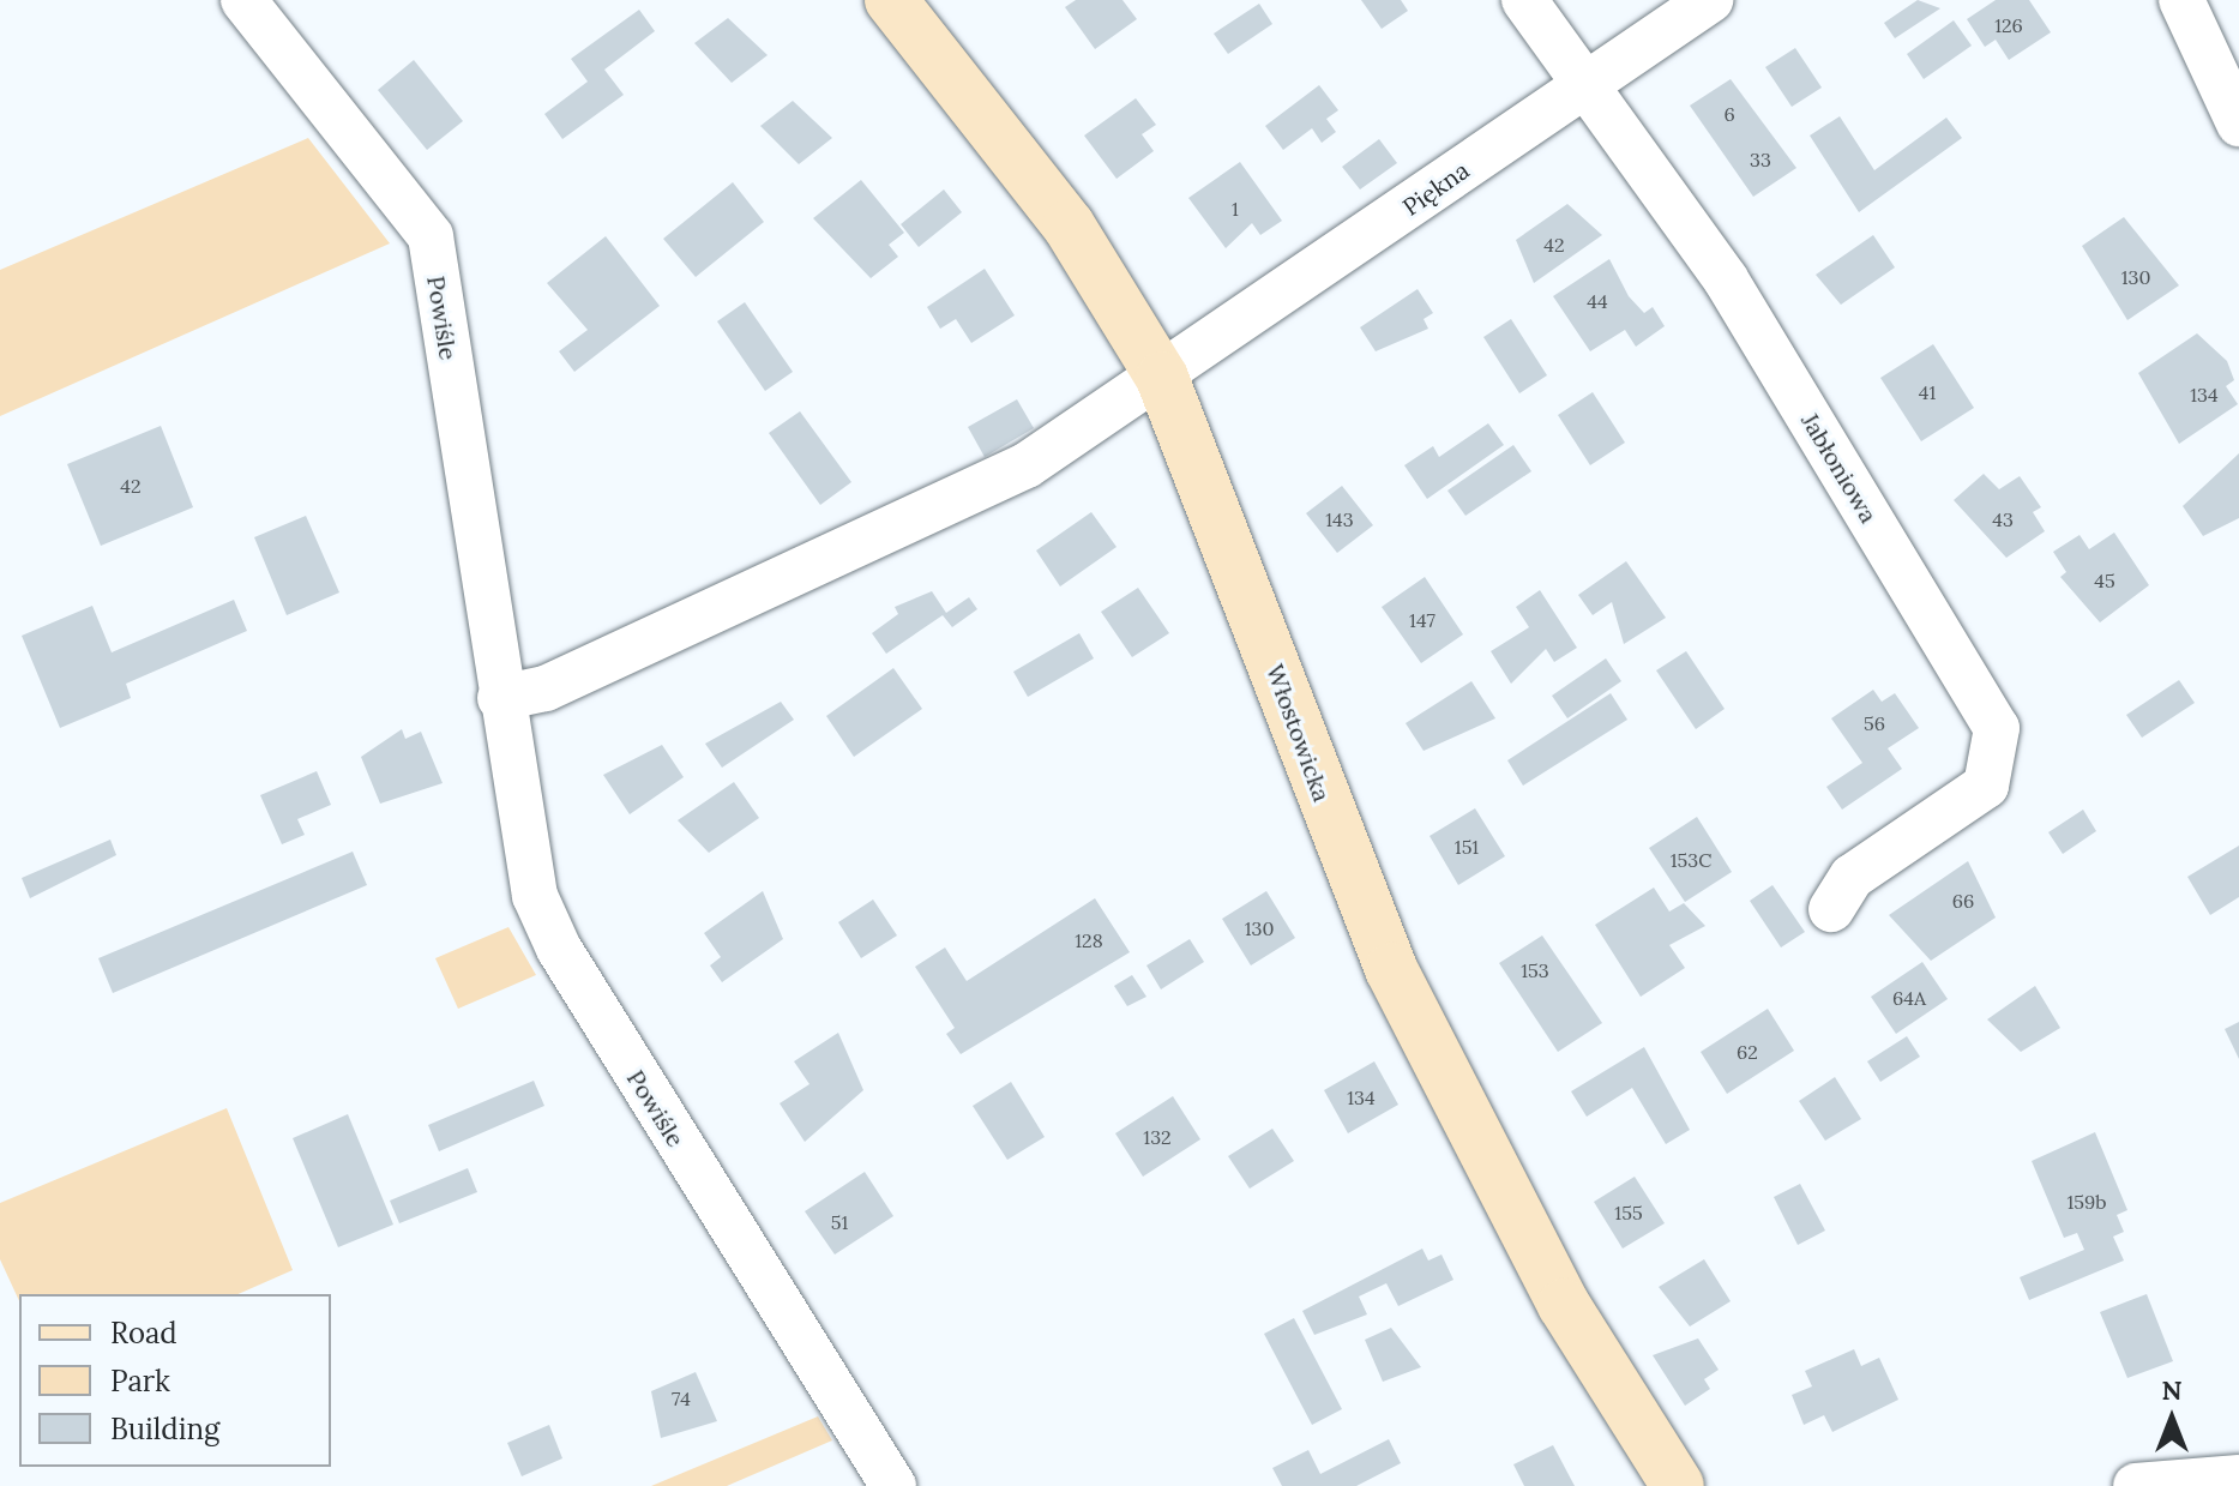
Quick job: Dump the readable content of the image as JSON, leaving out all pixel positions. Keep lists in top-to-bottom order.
{
  "streets": {
    "main road": ["Włostowicka"],
    "street": ["Piękna", "Powiśle", "Jabłoniowa"]
  },
  "crossings": [
    ["Piękna", "Jabłoniowa"],
    ["Piękna", "Włostowicka"]
  ],
  "house_numbers": [
    "126",
    "6",
    "33",
    "1",
    "42",
    "130",
    "44",
    "41",
    "134",
    "42",
    "143",
    "43",
    "45",
    "147",
    "56",
    "151",
    "153C",
    "66",
    "130",
    "128",
    "153",
    "64A",
    "62",
    "134",
    "132",
    "159b",
    "155",
    "51",
    "74"
  ],
  "legend": ["Road", "Park", "Building"],
  "north": "top"
}
